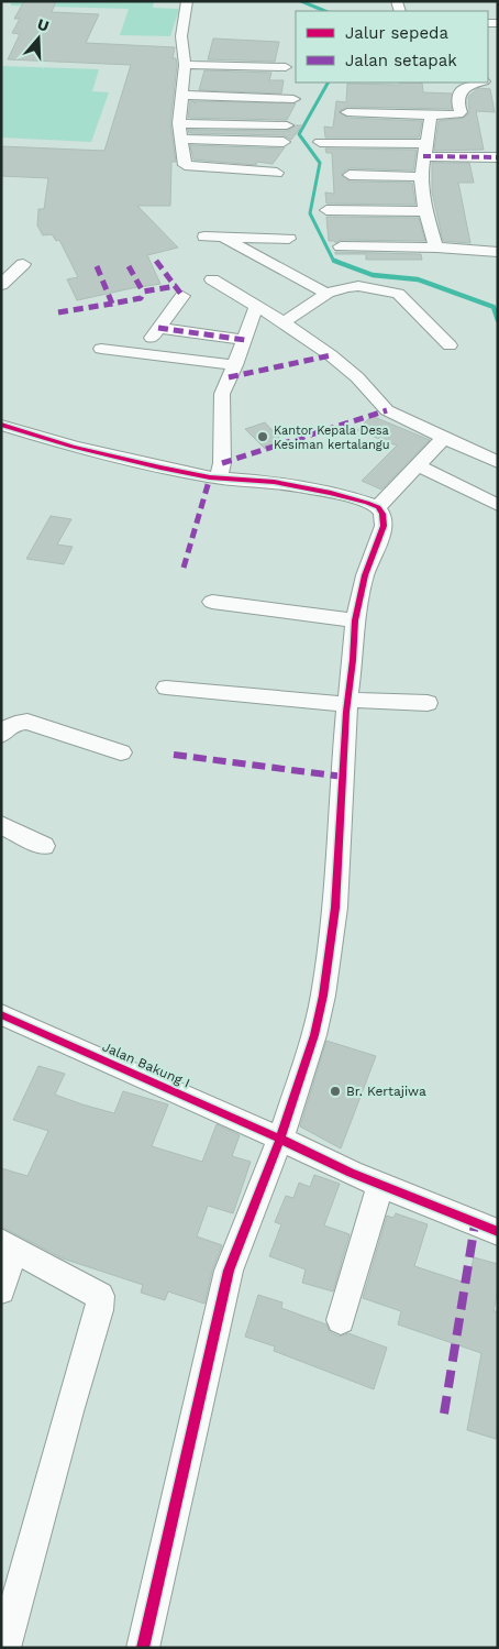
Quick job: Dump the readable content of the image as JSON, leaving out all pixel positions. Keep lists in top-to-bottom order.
{
  "streets": {
    "street": ["Jalan Bakung I"]
  },
  "places": ["Kantor Kepala Desa Kesiman kertalangu", "Br. Kertajiwa"],
  "legend": ["Jalur sepeda", "Jalan setapak"],
  "north": "top"
}
